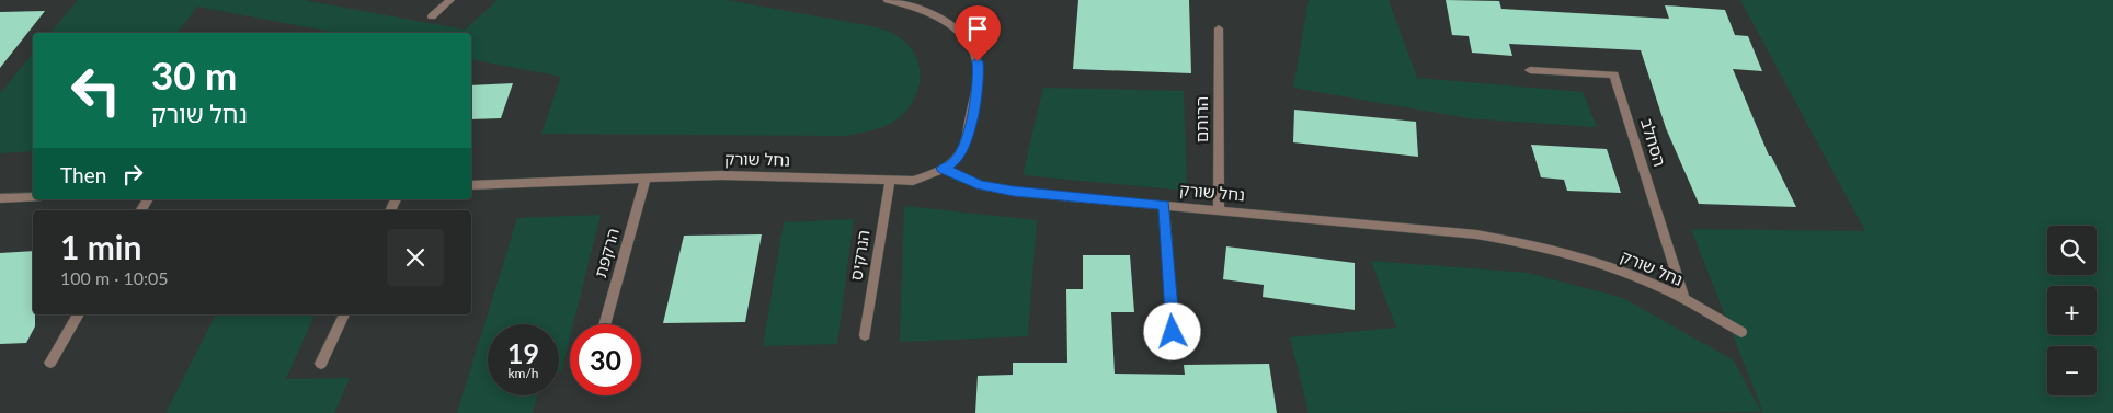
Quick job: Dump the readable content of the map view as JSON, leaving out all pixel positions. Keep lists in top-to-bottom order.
{
  "streets": {
    "street": [
      "הרותם",
      "הסחלב",
      "נחל שורק",
      "הרקפת",
      "הנרקיס"
    ]
  },
  "crossings": [
    ["הרותם", "נחל שורק"],
    ["הסחלב", "נחל שורק"],
    ["נחל שורק", "הרקפת"],
    ["נחל שורק", "הנרקיס"]
  ],
  "page": {
    "turn": ["30 m", "נחל שורק"],
    "then": "Then",
    "heading": ["1 min", "100 m · 10:05"],
    "map_buttons": ["+", "−"],
    "speed": "19 km/h",
    "limit": "30"
  }
}
